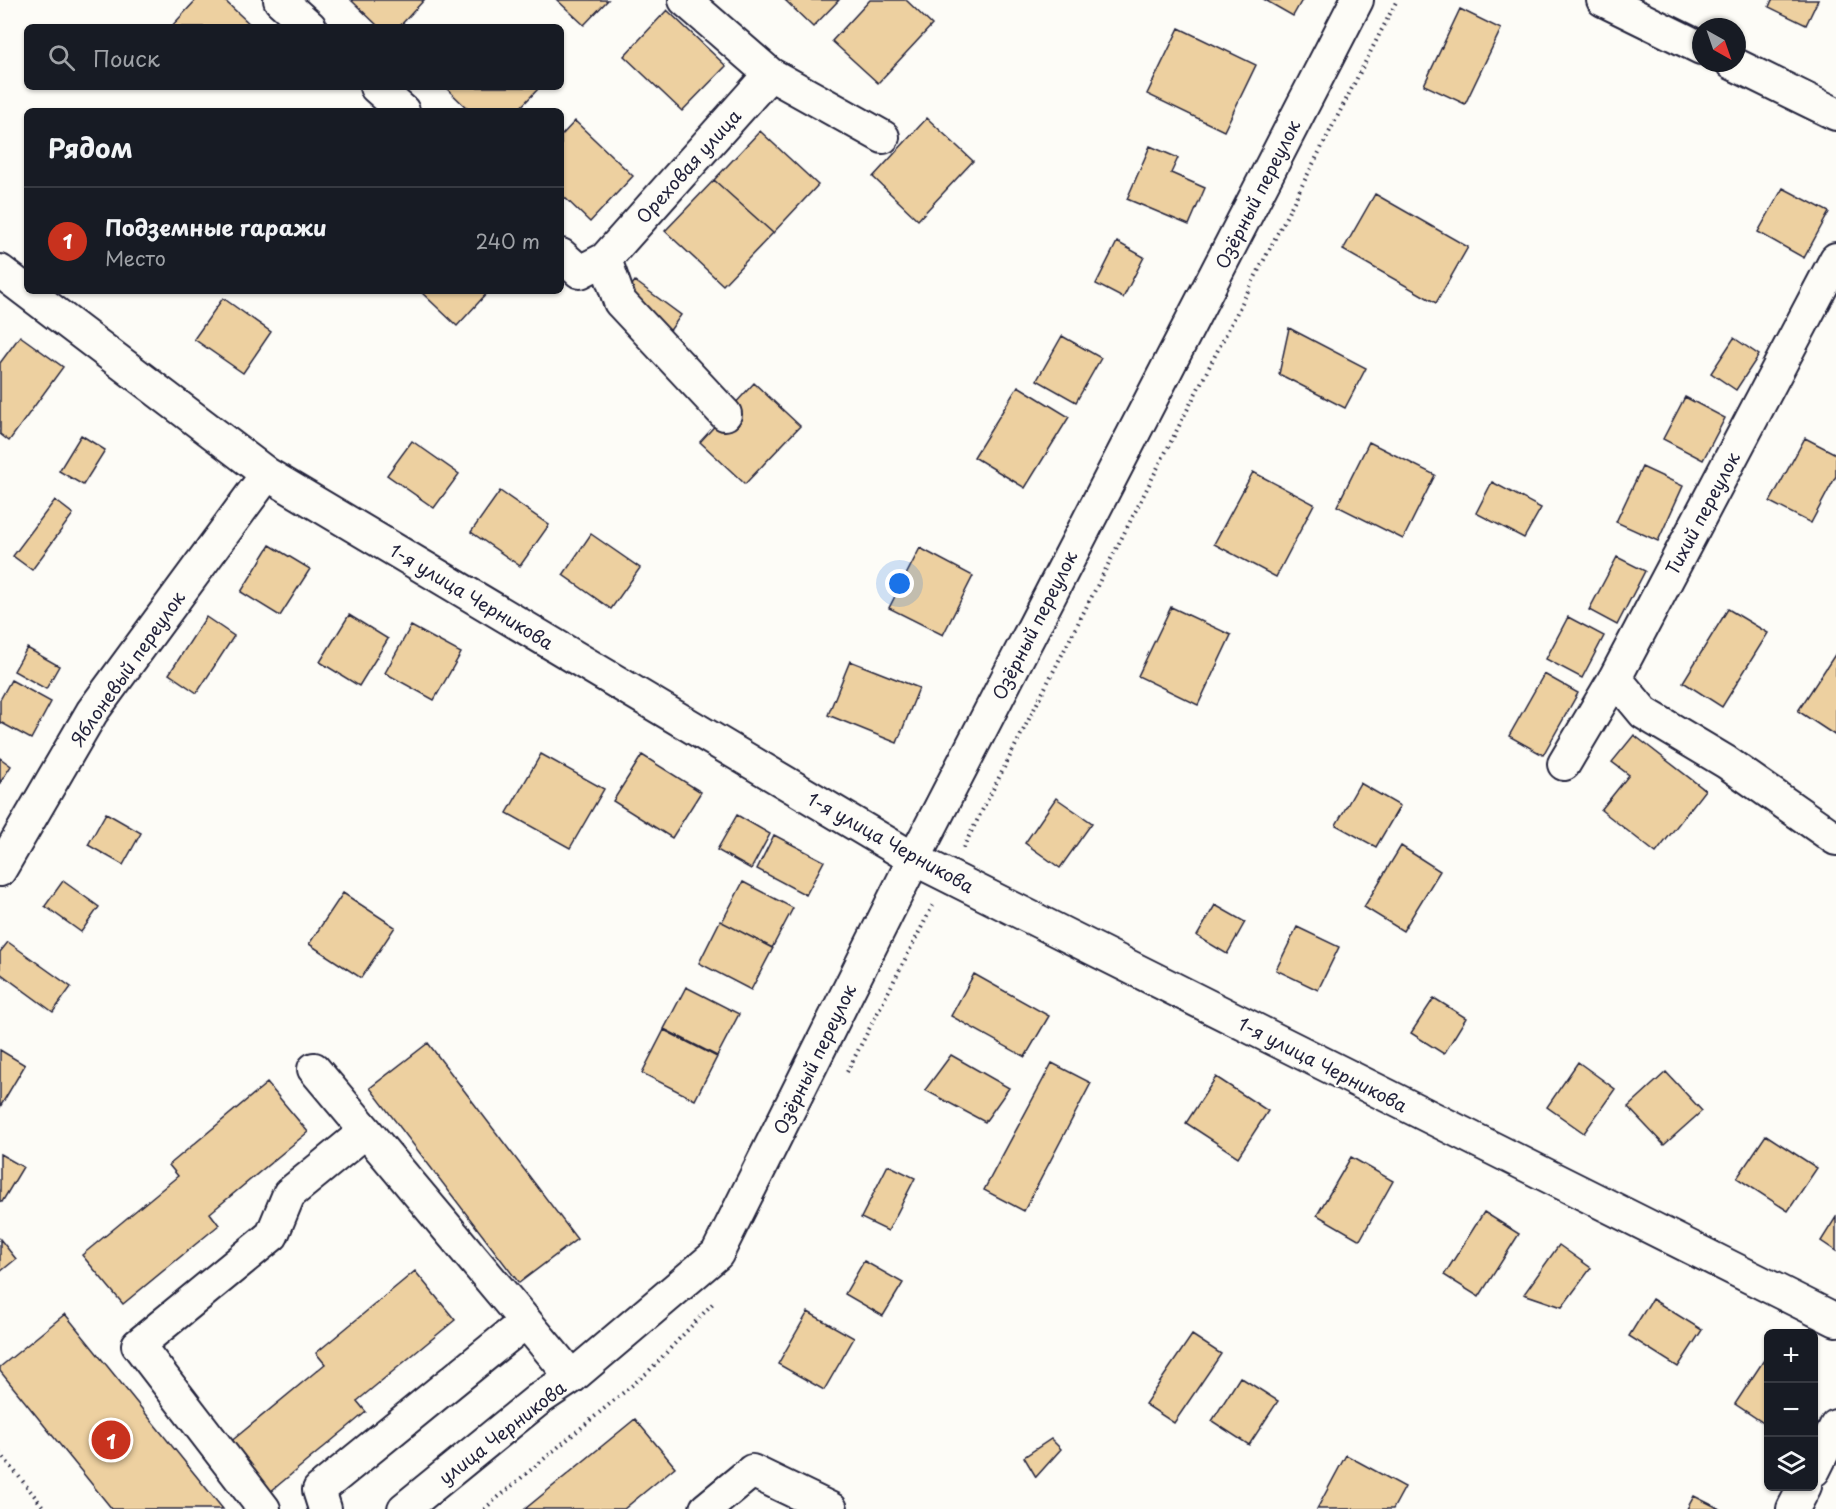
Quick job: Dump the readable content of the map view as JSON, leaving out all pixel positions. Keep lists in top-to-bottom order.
{
  "streets": {
    "street": [
      "Ореховая улица",
      "Озёрный переулок",
      "Тихий переулок",
      "1-я улица Черникова",
      "Яблоневый переулок",
      "улица Черникова"
    ]
  },
  "crossings": [
    ["Озёрный переулок", "1-я улица Черникова"],
    ["Озёрный переулок", "улица Черникова"],
    ["1-я улица Черникова", "Яблоневый переулок"]
  ],
  "north": "bottom right",
  "page": {
    "search": "Поиск",
    "heading": "Рядом",
    "list": [
      {
        "mark": "1",
        "name": "Подземные гаражи",
        "note": "Место",
        "value": "240 m"
      }
    ],
    "map_buttons": ["+", "−"],
    "pins": "1"
  }
}
